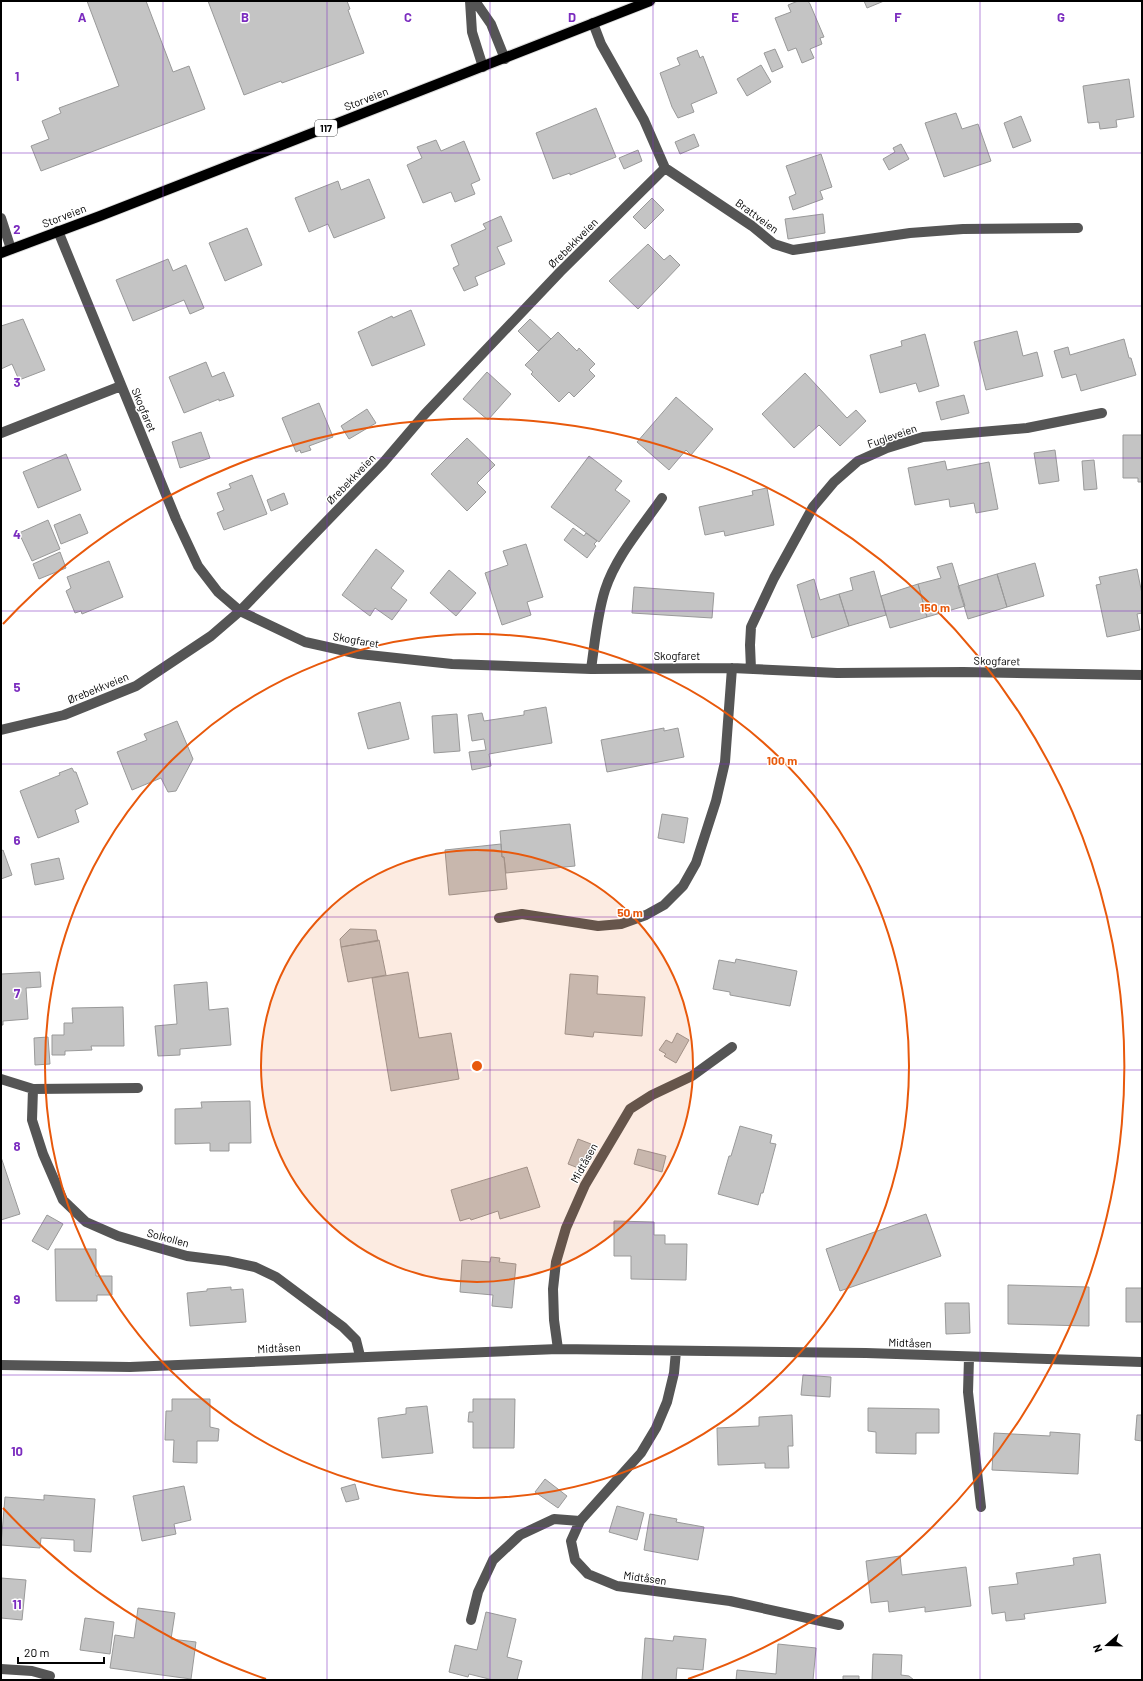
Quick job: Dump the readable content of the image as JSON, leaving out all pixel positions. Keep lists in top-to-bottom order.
{
  "streets": {
    "main road": ["Storveien", "117"],
    "street": [
      "Brattveien",
      "Ørebekkveien",
      "Skogfaret",
      "Fugleveien",
      "Midtåsen",
      "Solkollen"
    ]
  },
  "crossings": [
    ["Storveien", "Skogfaret"],
    ["Brattveien", "Ørebekkveien"],
    ["Ørebekkveien", "Skogfaret"],
    ["Skogfaret", "Fugleveien"],
    ["Midtåsen", "Solkollen"]
  ],
  "scale_bar": "20 m",
  "north": "left",
  "grid": {
    "columns": [
      "A",
      "B",
      "C",
      "D",
      "E",
      "F",
      "G"
    ],
    "rows": [
      "1",
      "2",
      "3",
      "4",
      "5",
      "6",
      "7",
      "8",
      "9",
      "10",
      "11"
    ]
  },
  "rings": ["150 m", "100 m", "50 m"]
}
